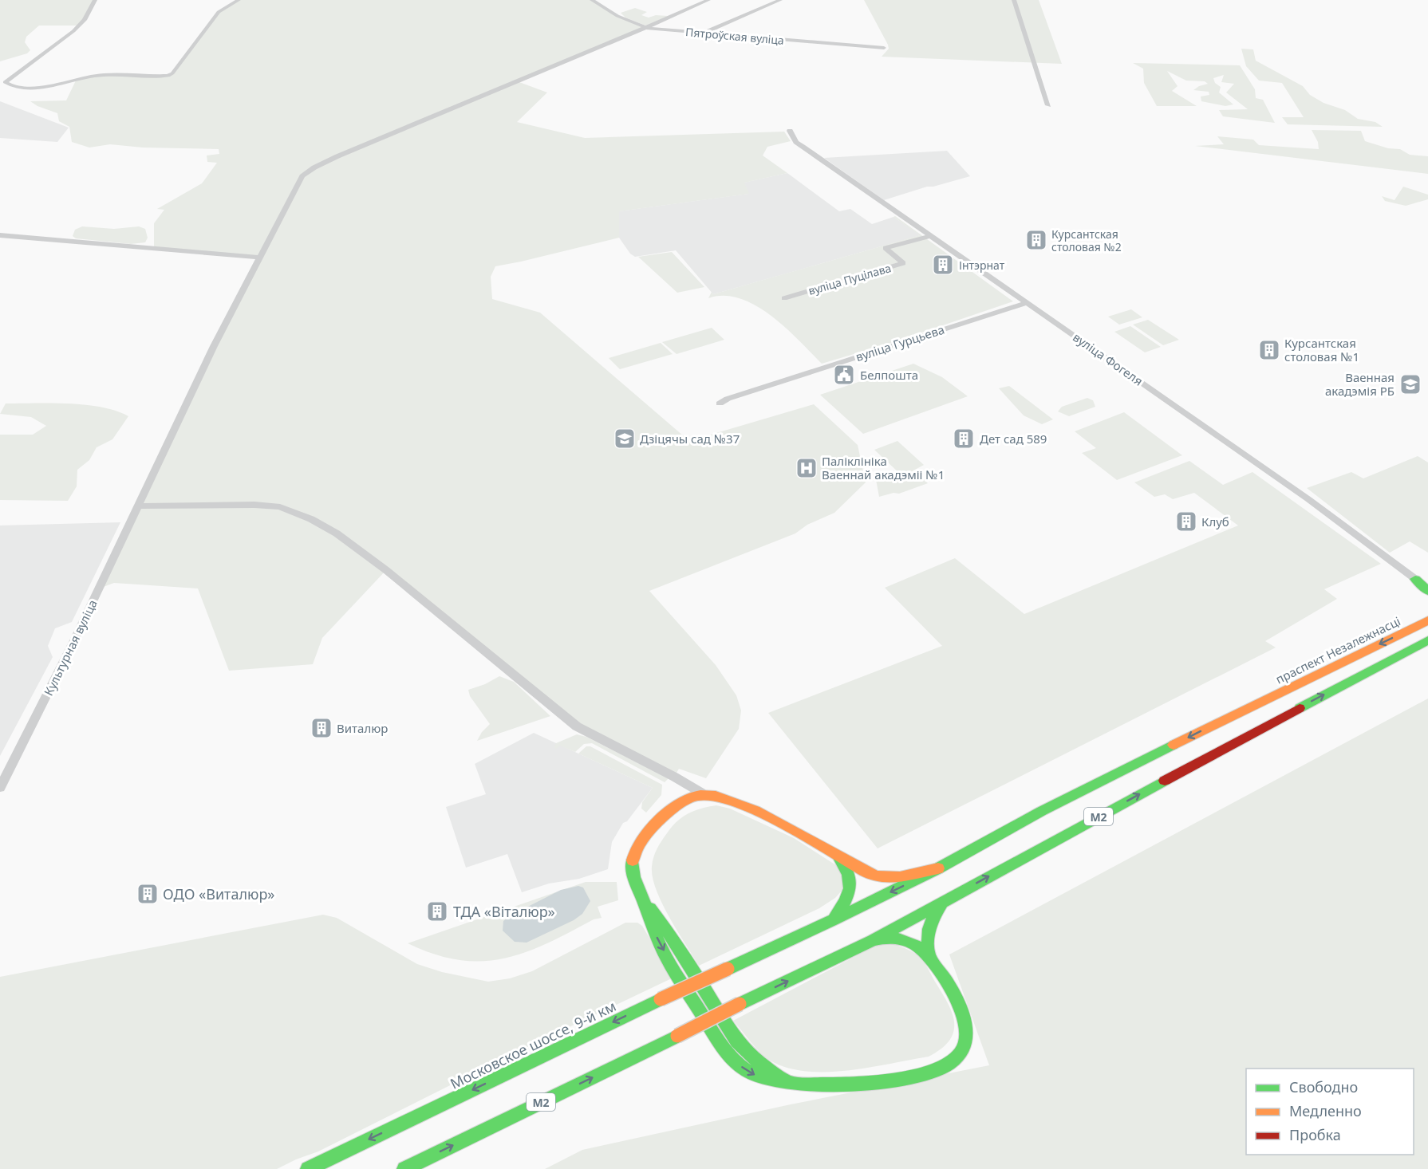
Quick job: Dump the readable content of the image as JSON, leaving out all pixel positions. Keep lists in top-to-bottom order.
{
  "streets": {
    "highway": ["праспект Незалежнасці", "М2", "Московское шоссе, 9-й км"],
    "street": [
      "Пятроўская вуліца",
      "вуліца Пуцілава",
      "вуліца Гурцьева",
      "вуліца Фогеля",
      "Культурная вуліца"
    ]
  },
  "crossings": [
    ["Пятроўская вуліца", "Культурная вуліца"],
    ["вуліца Пуцілава", "вуліца Фогеля"],
    ["вуліца Гурцьева", "вуліца Фогеля"],
    ["праспект Незалежнасці", "М2"],
    ["М2", "Московское шоссе, 9-й км"]
  ],
  "places": {
    "building": [
      "Курсантская столовая №2",
      "Інтэрнат",
      "Курсантская столовая №1",
      "Дет сад 589",
      "Клуб",
      "Виталюр",
      "ОДО «Виталюр»",
      "ТДА «Віталюр»"
    ],
    "public building": ["Белпошта"],
    "school or university": ["Ваенная акадэмія РБ", "Дзіцячы сад №37"],
    "hospital": ["Паліклініка Ваеннай акадэміі №1"]
  },
  "legend": ["Свободно", "Медленно", "Пробка"]
}
